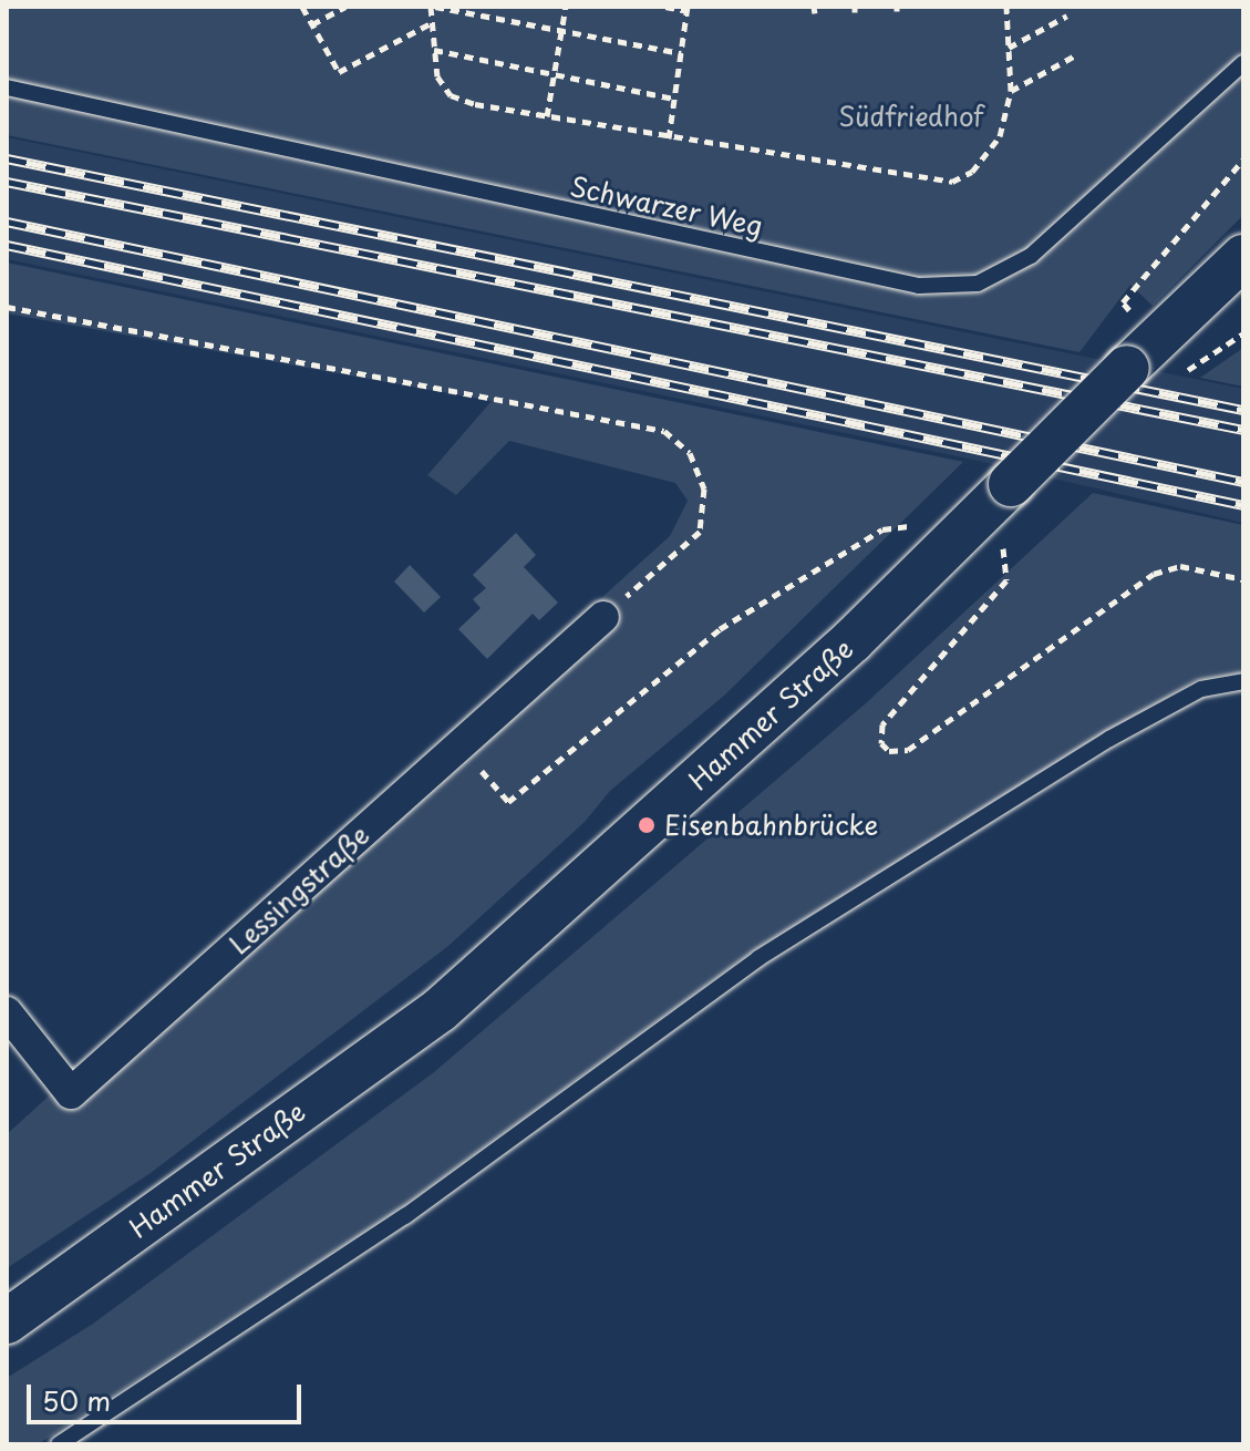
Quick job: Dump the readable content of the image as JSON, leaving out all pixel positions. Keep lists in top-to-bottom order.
{
  "streets": {
    "main road": ["Hammer Straße"],
    "street": ["Lessingstraße"],
    "lane": ["Schwarzer Weg"]
  },
  "parks": ["Südfriedhof"],
  "places": ["Eisenbahnbrücke"],
  "scale_bar": "50 m"
}
